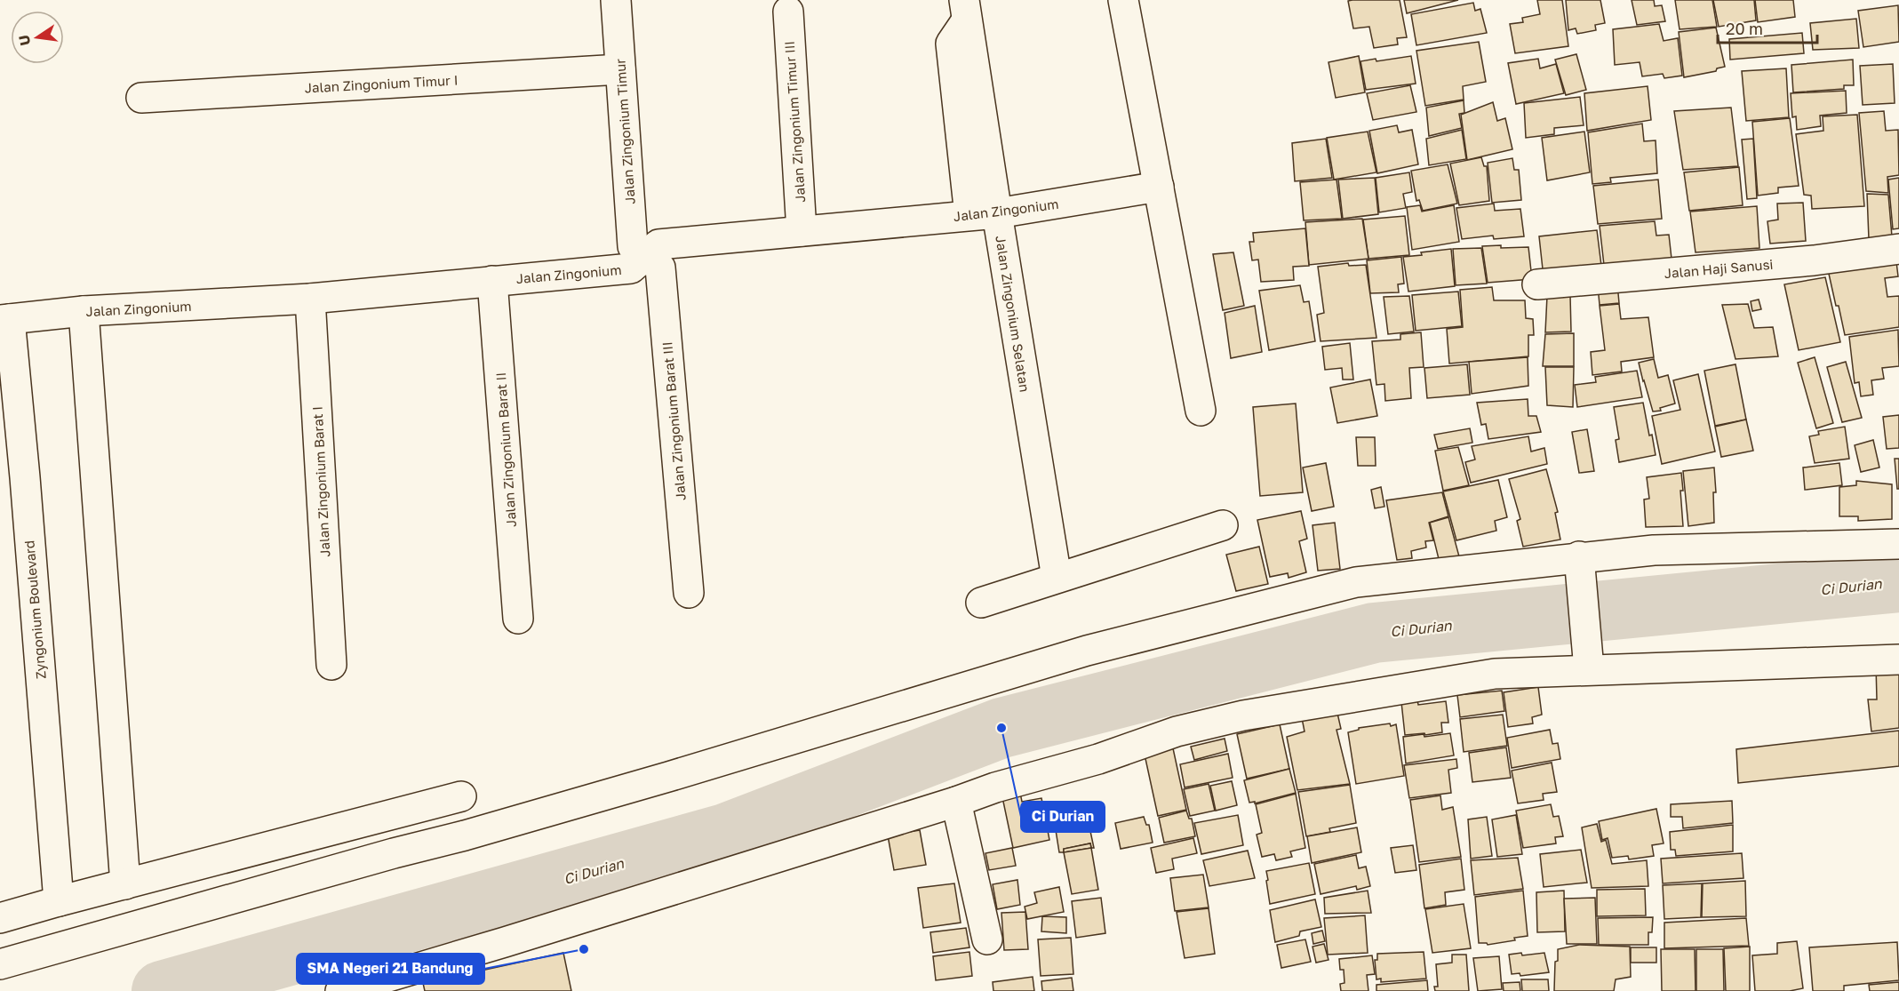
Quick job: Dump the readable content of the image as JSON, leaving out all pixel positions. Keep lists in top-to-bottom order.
{
  "streets": {
    "street": [
      "Jalan Zingonium Timur I",
      "Jalan Zingonium Timur III",
      "Jalan Zingonium Timur",
      "Jalan Zingonium",
      "Jalan Haji Sanusi",
      "Jalan Zingonium Selatan",
      "Jalan Zingonium Barat III",
      "Jalan Zingonium Barat II",
      "Jalan Zingonium Barat I",
      "Zyngonium Boulevard"
    ]
  },
  "crossings": [
    ["Jalan Zingonium Timur I", "Jalan Zingonium Timur"],
    ["Jalan Zingonium Timur III", "Jalan Zingonium"],
    ["Jalan Zingonium Timur", "Jalan Zingonium"],
    ["Jalan Zingonium Timur", "Jalan Zingonium Barat III"],
    ["Jalan Zingonium", "Jalan Zingonium Selatan"],
    ["Jalan Zingonium", "Jalan Zingonium Barat III"],
    ["Jalan Zingonium", "Jalan Zingonium Barat II"],
    ["Jalan Zingonium", "Jalan Zingonium Barat I"],
    ["Jalan Zingonium", "Zyngonium Boulevard"]
  ],
  "water": ["Ci Durian"],
  "places": ["Ci Durian", "SMA Negeri 21 Bandung"],
  "scale_bar": "20 m",
  "north": "left"
}
